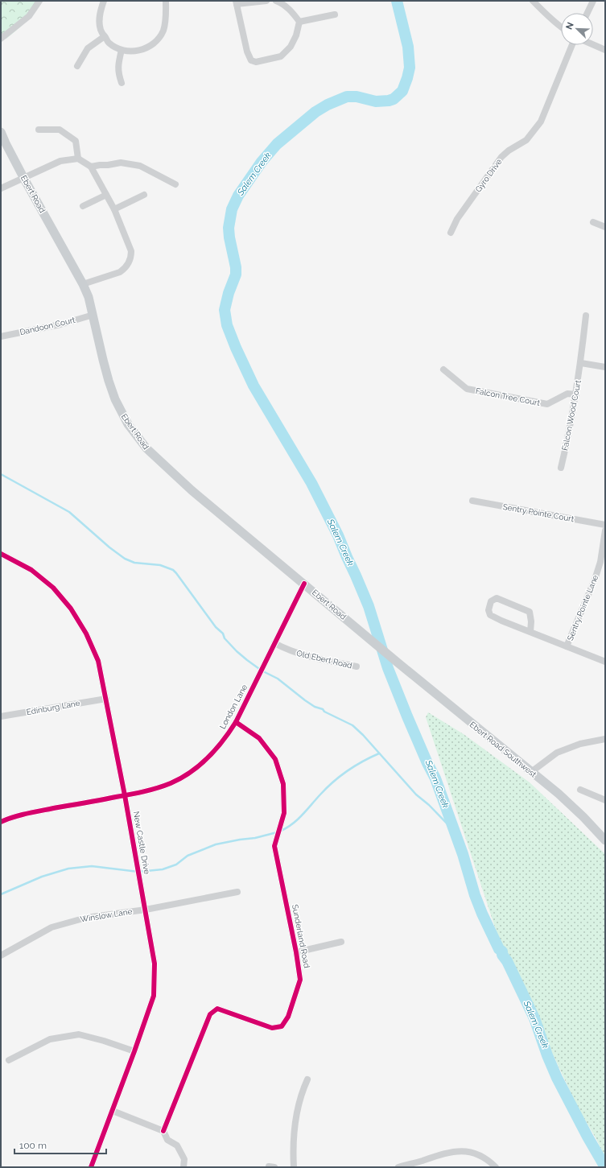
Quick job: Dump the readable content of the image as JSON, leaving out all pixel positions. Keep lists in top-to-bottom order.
{
  "streets": {
    "main road": ["Ebert Road", "Ebert Road Southwest"],
    "street": [
      "Gyro Drive",
      "Dandoon Court",
      "Falcon Tree Court",
      "Falcon Wood Court",
      "Sentry Pointe Court",
      "Sentry Pointe Lane",
      "Old Ebert Road",
      "London Lane",
      "Edinburg Lane",
      "New Castle Drive",
      "Winslow Lane",
      "Sunderland Road"
    ]
  },
  "crossings": [
    ["Ebert Road", "Dandoon Court"],
    ["Ebert Road", "London Lane"],
    ["Ebert Road", "Ebert Road Southwest"],
    ["Falcon Tree Court", "Falcon Wood Court"],
    ["Old Ebert Road", "London Lane"],
    ["London Lane", "New Castle Drive"],
    ["London Lane", "Sunderland Road"],
    ["Edinburg Lane", "New Castle Drive"],
    ["New Castle Drive", "Winslow Lane"]
  ],
  "water": ["Salem Creek"],
  "scale_bar": "100 m",
  "north": "top left"
}
